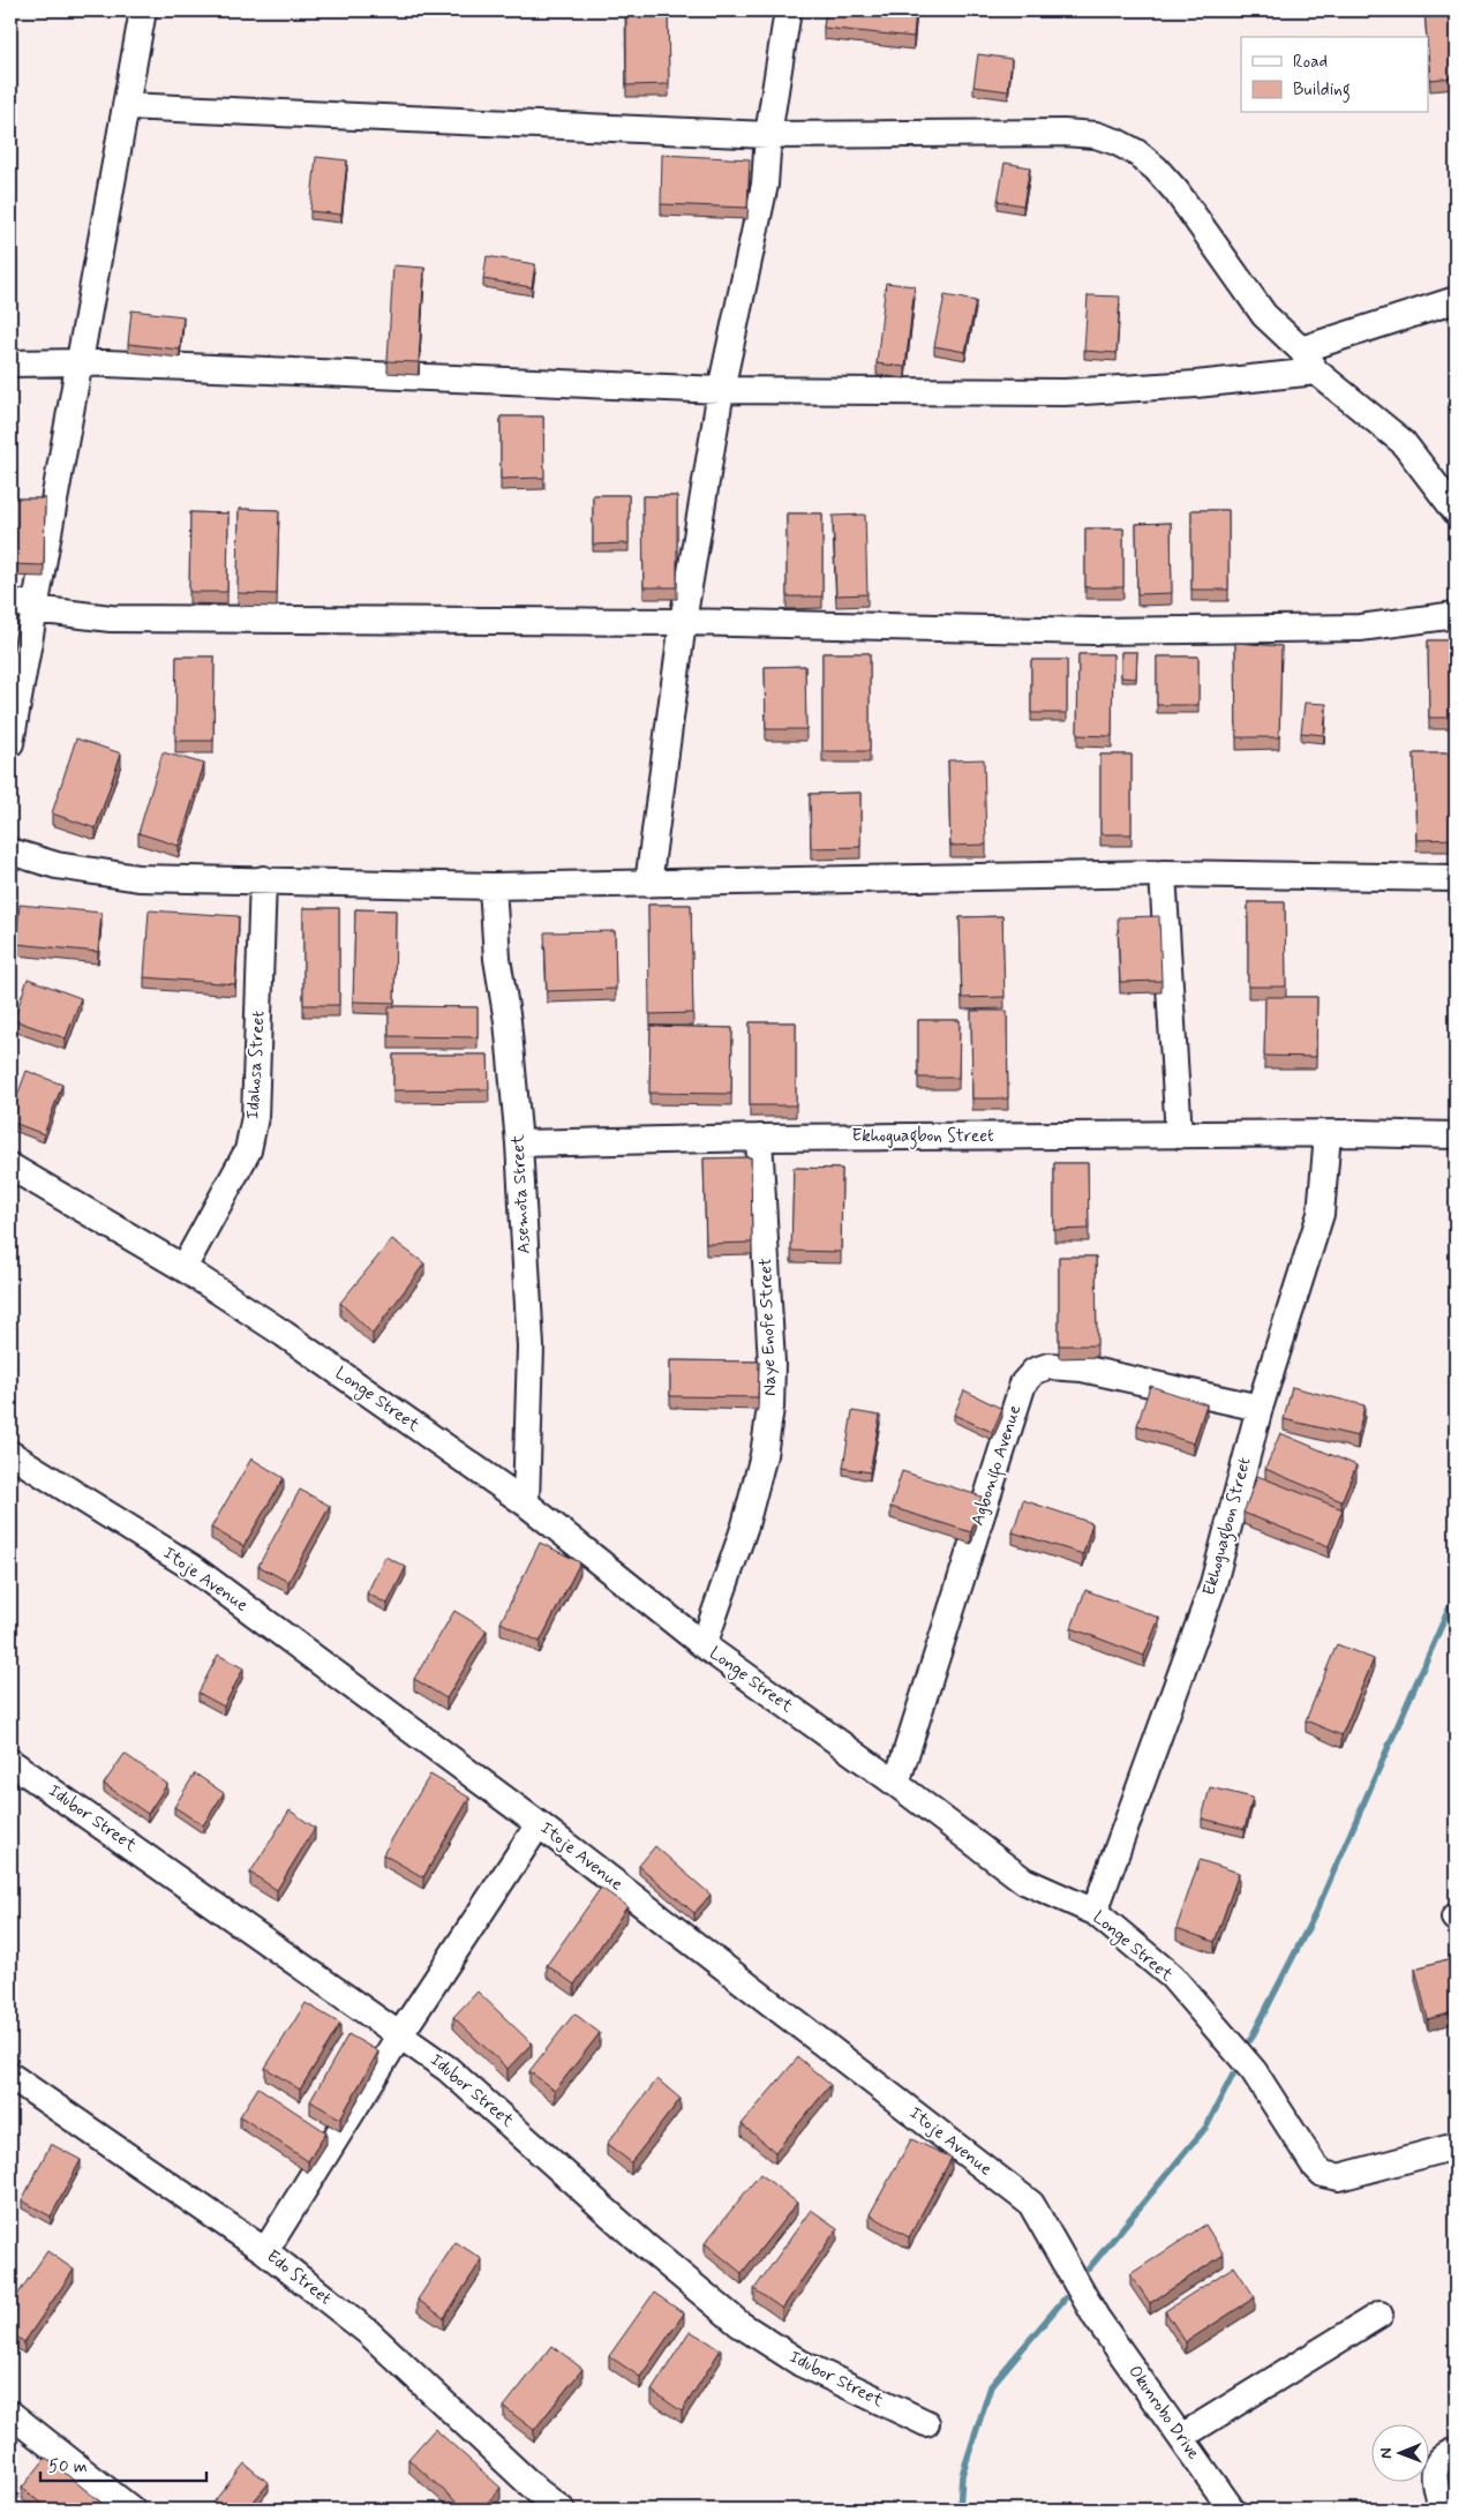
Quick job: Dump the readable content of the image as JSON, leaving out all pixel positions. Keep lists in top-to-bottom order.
{
  "streets": {
    "street": [
      "Idahosa Street",
      "Ekhoguagbon Street",
      "Asemota Street",
      "Naye Enofe Street",
      "Longe Street",
      "Agbonifo Avenue",
      "Itoje Avenue",
      "Idubor Street",
      "Edo Street",
      "Okunrobo Drive"
    ]
  },
  "crossings": [
    ["Idahosa Street", "Longe Street"],
    ["Ekhoguagbon Street", "Asemota Street"],
    ["Ekhoguagbon Street", "Naye Enofe Street"],
    ["Ekhoguagbon Street", "Longe Street"],
    ["Ekhoguagbon Street", "Agbonifo Avenue"],
    ["Asemota Street", "Longe Street"],
    ["Naye Enofe Street", "Longe Street"],
    ["Longe Street", "Agbonifo Avenue"],
    ["Itoje Avenue", "Okunrobo Drive"]
  ],
  "legend": ["Road", "Building"],
  "scale_bar": "50 m",
  "north": "left"
}
